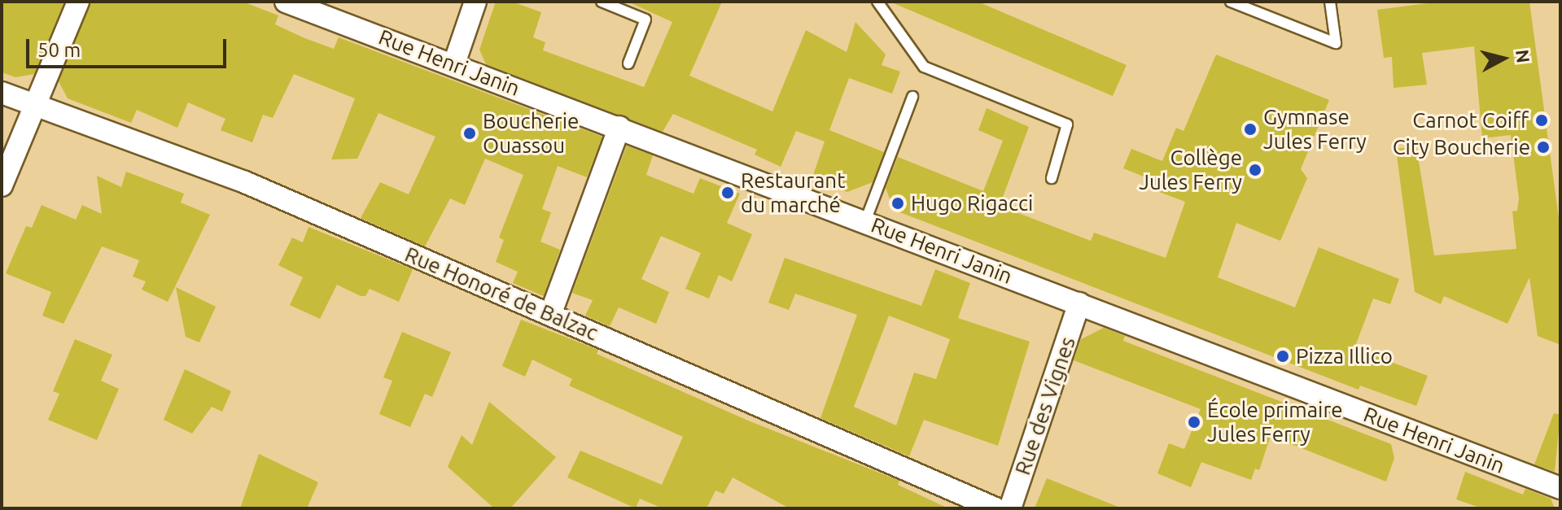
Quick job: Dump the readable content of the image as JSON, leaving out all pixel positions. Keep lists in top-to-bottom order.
{
  "streets": {
    "street": ["Rue Henri Janin", "Rue Honoré de Balzac", "Rue des Vignes"]
  },
  "crossings": [
    ["Rue Henri Janin", "Rue des Vignes"]
  ],
  "places": [
    "Carnot Coiff",
    "Gymnase Jules Ferry",
    "Boucherie Ouassou",
    "City Boucherie",
    "Collège Jules Ferry",
    "Restaurant du marché",
    "Hugo Rigacci",
    "Pizza Illico",
    "École primaire Jules Ferry"
  ],
  "scale_bar": "50 m",
  "north": "right"
}
